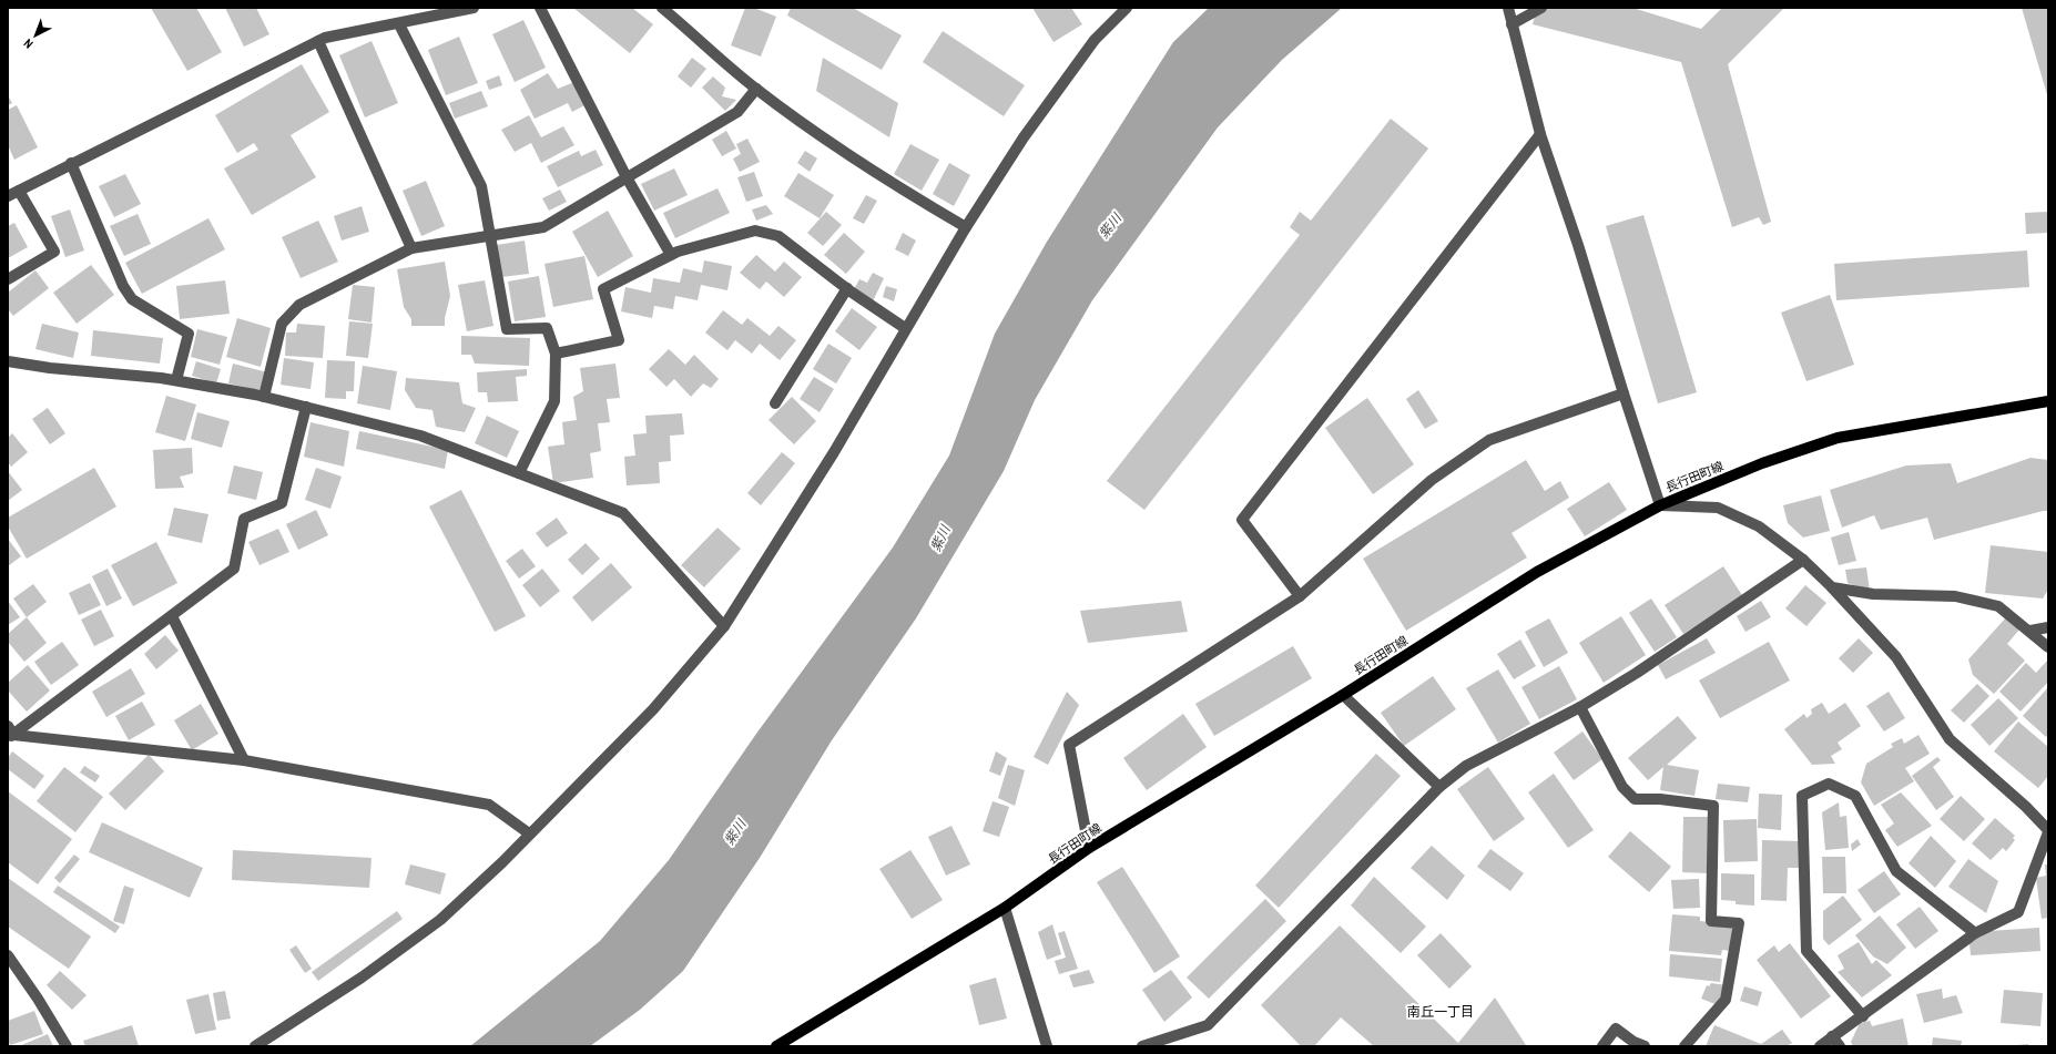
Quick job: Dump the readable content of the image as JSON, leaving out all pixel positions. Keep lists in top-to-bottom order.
{
  "streets": {
    "main road": ["長行田町線"]
  },
  "districts": ["南丘一丁目"],
  "water": ["紫川"],
  "north": "bottom left"
}
